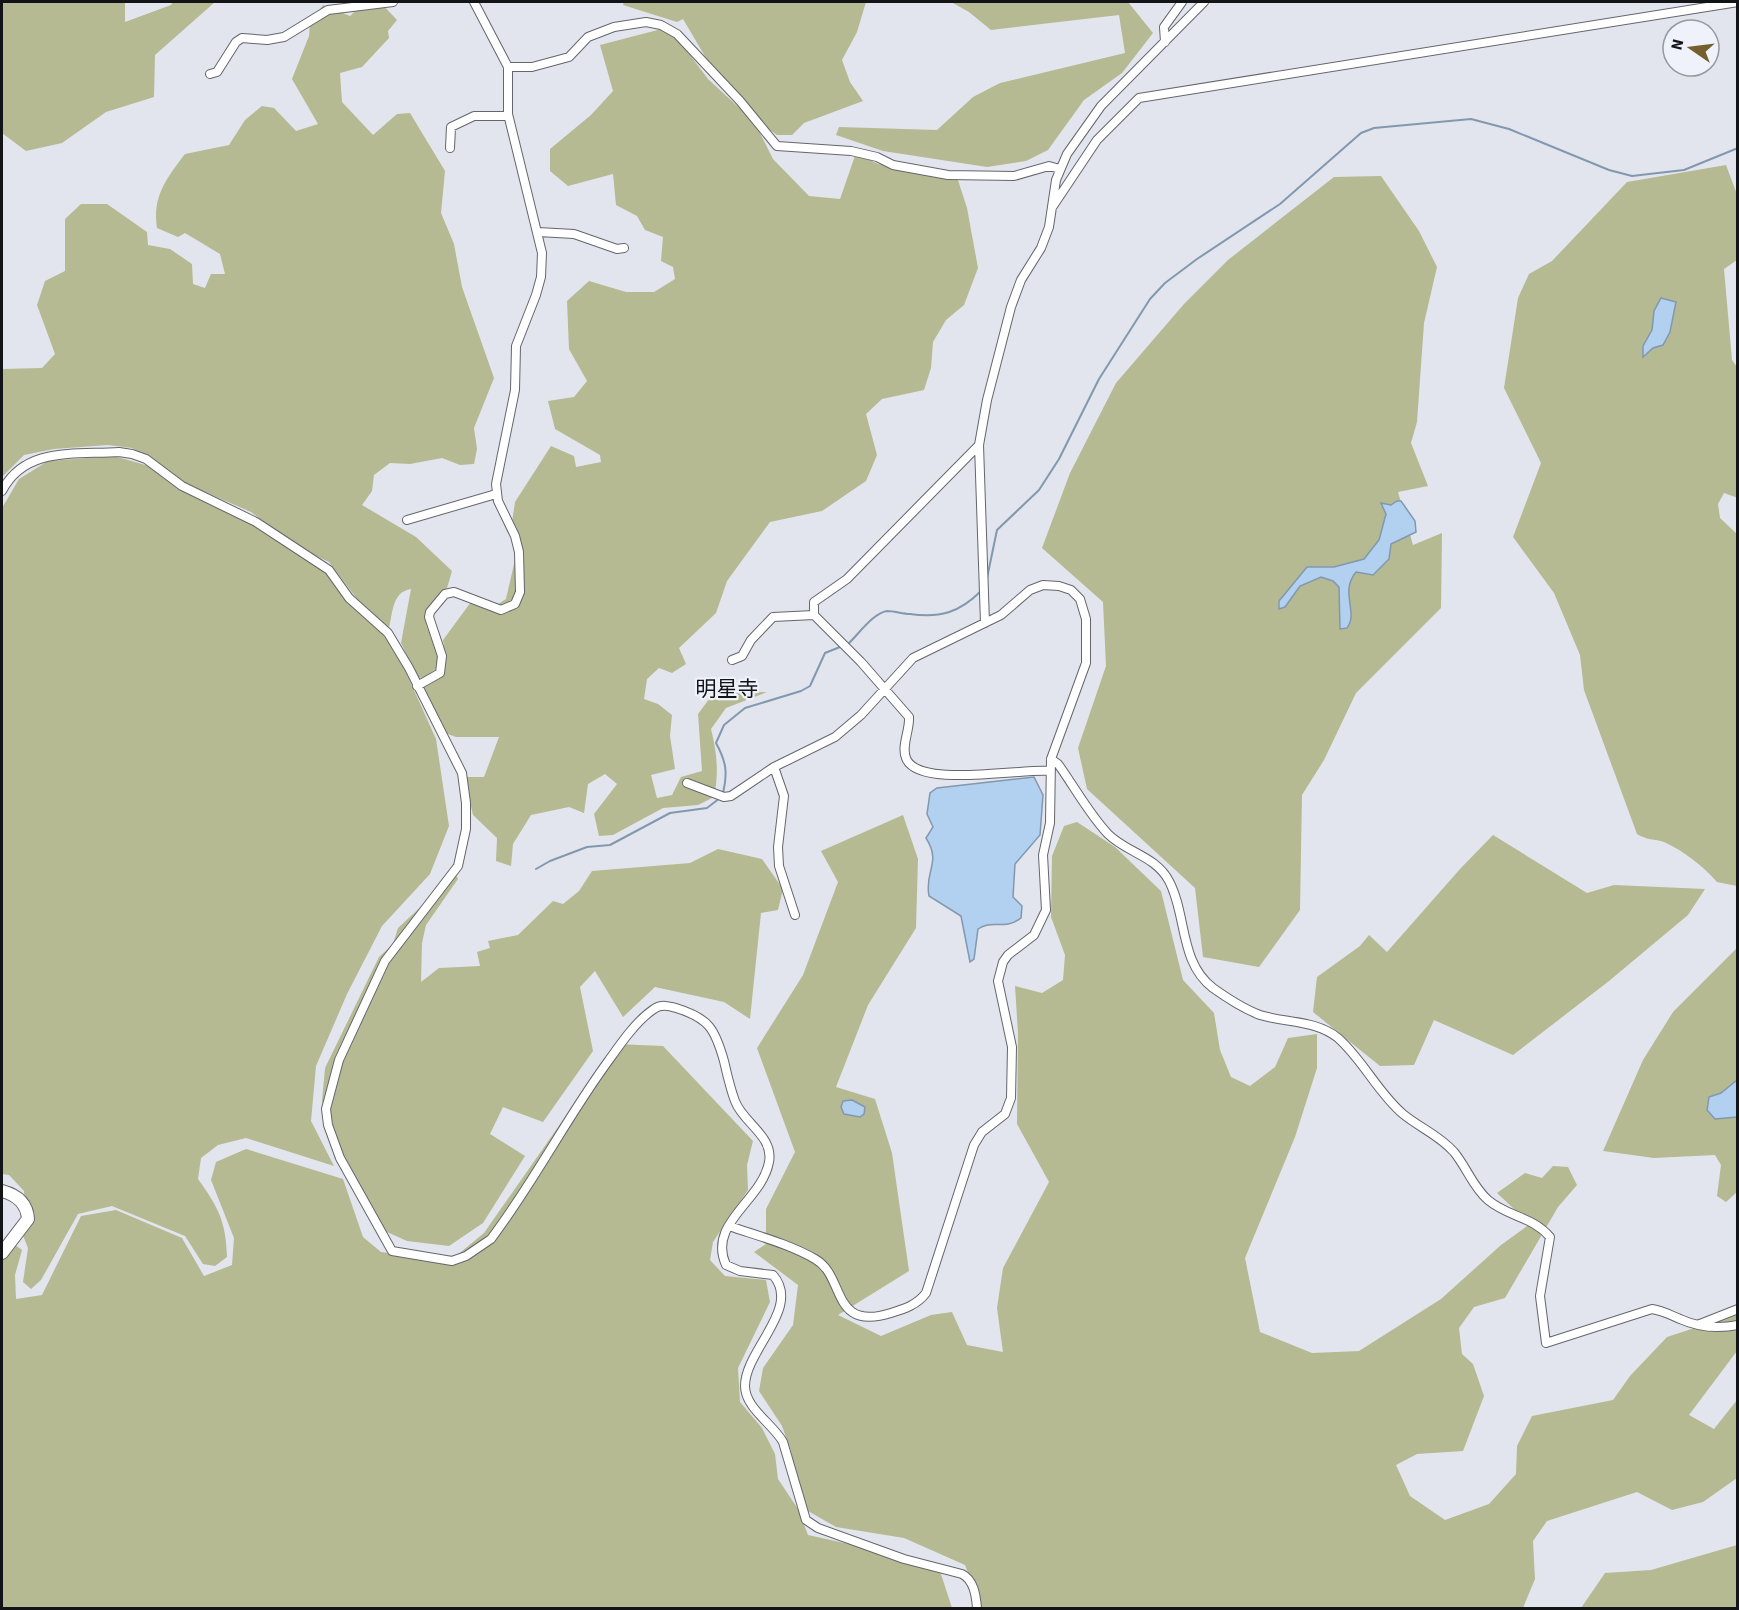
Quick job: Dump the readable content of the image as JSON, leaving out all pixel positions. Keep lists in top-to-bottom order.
{
  "districts": ["明星寺"],
  "north": "left"
}
